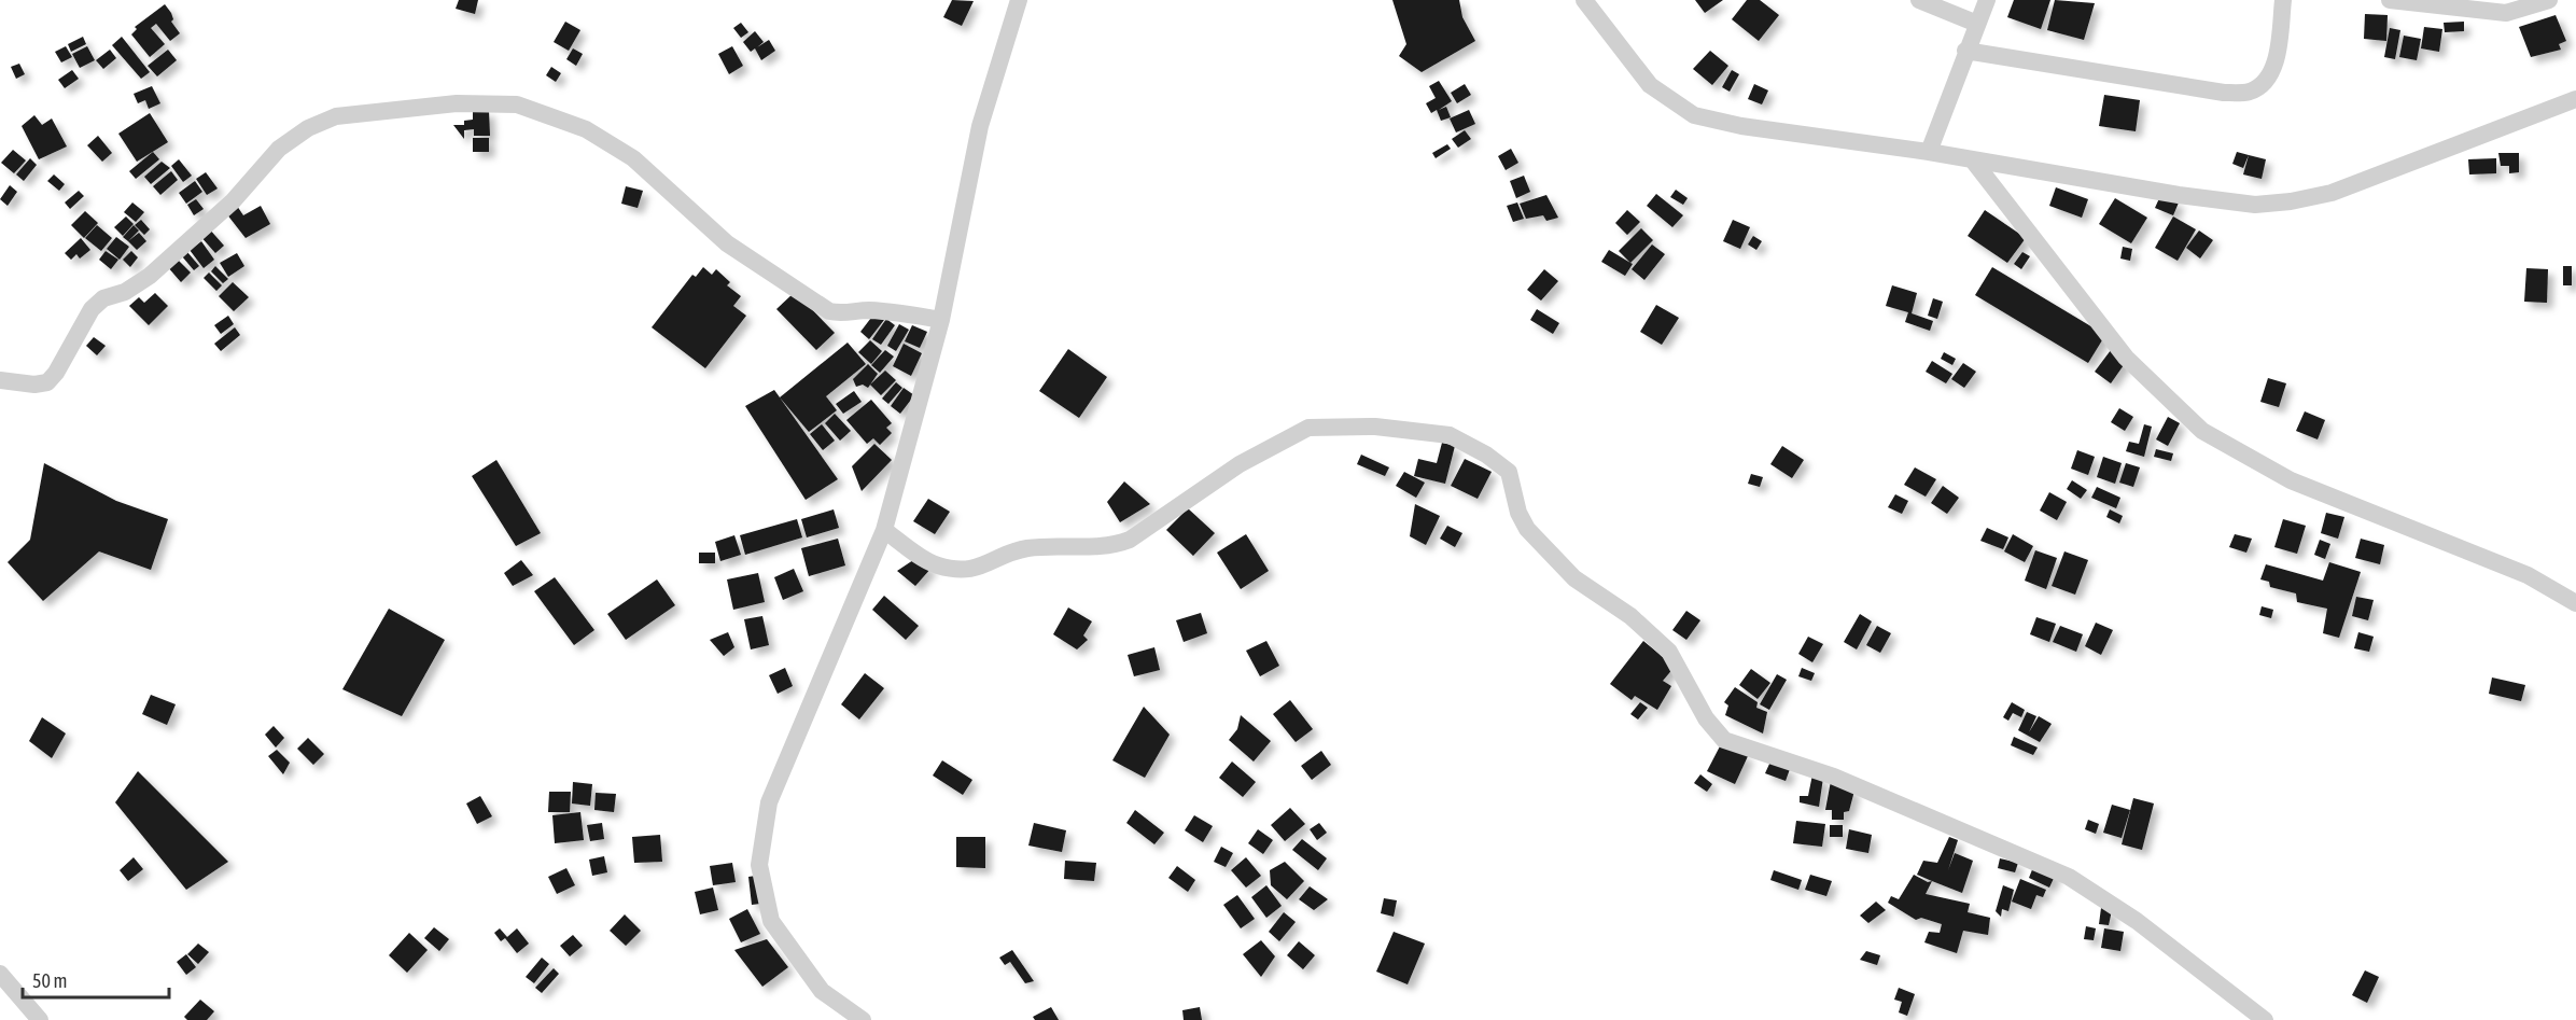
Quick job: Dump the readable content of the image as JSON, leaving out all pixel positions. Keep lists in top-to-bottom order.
{
  "scale_bar": "50 m"
}
